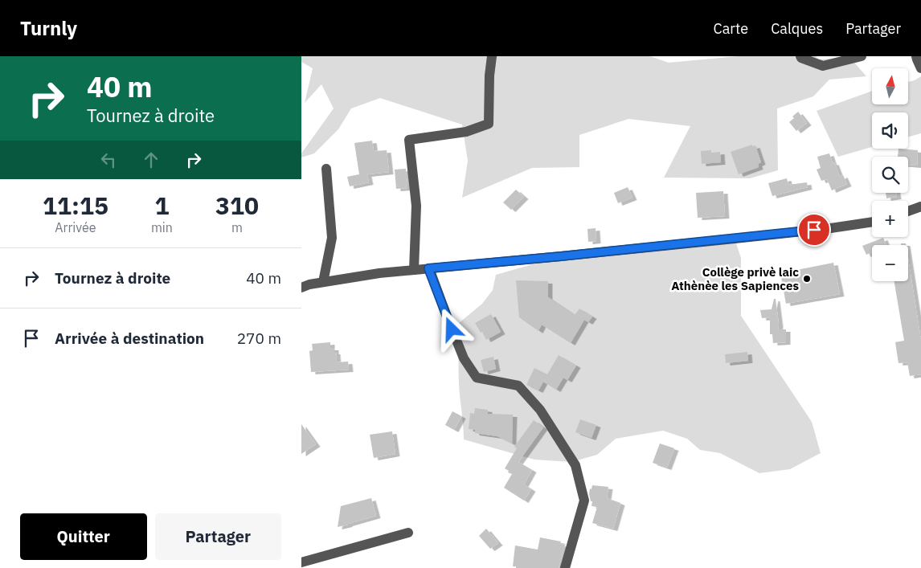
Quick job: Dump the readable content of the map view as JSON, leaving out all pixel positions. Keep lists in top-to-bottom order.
{
  "places": ["Collège privè laic Athènèe les Sapiences"],
  "north": "top",
  "page": {
    "header": "Turnly",
    "nav": ["Carte", "Calques", "Partager"],
    "turn": ["40 m", "Tournez à droite"],
    "map_buttons": ["+", "−"],
    "eta": [
      "11:15",
      "Arrivée",
      "1",
      "min",
      "310",
      "m"
    ],
    "list": [
      {
        "name": "Tournez à droite",
        "value": "40 m"
      },
      {
        "name": "Arrivée à destination",
        "value": "270 m"
      }
    ],
    "buttons": ["Quitter", "Partager"]
  }
}
